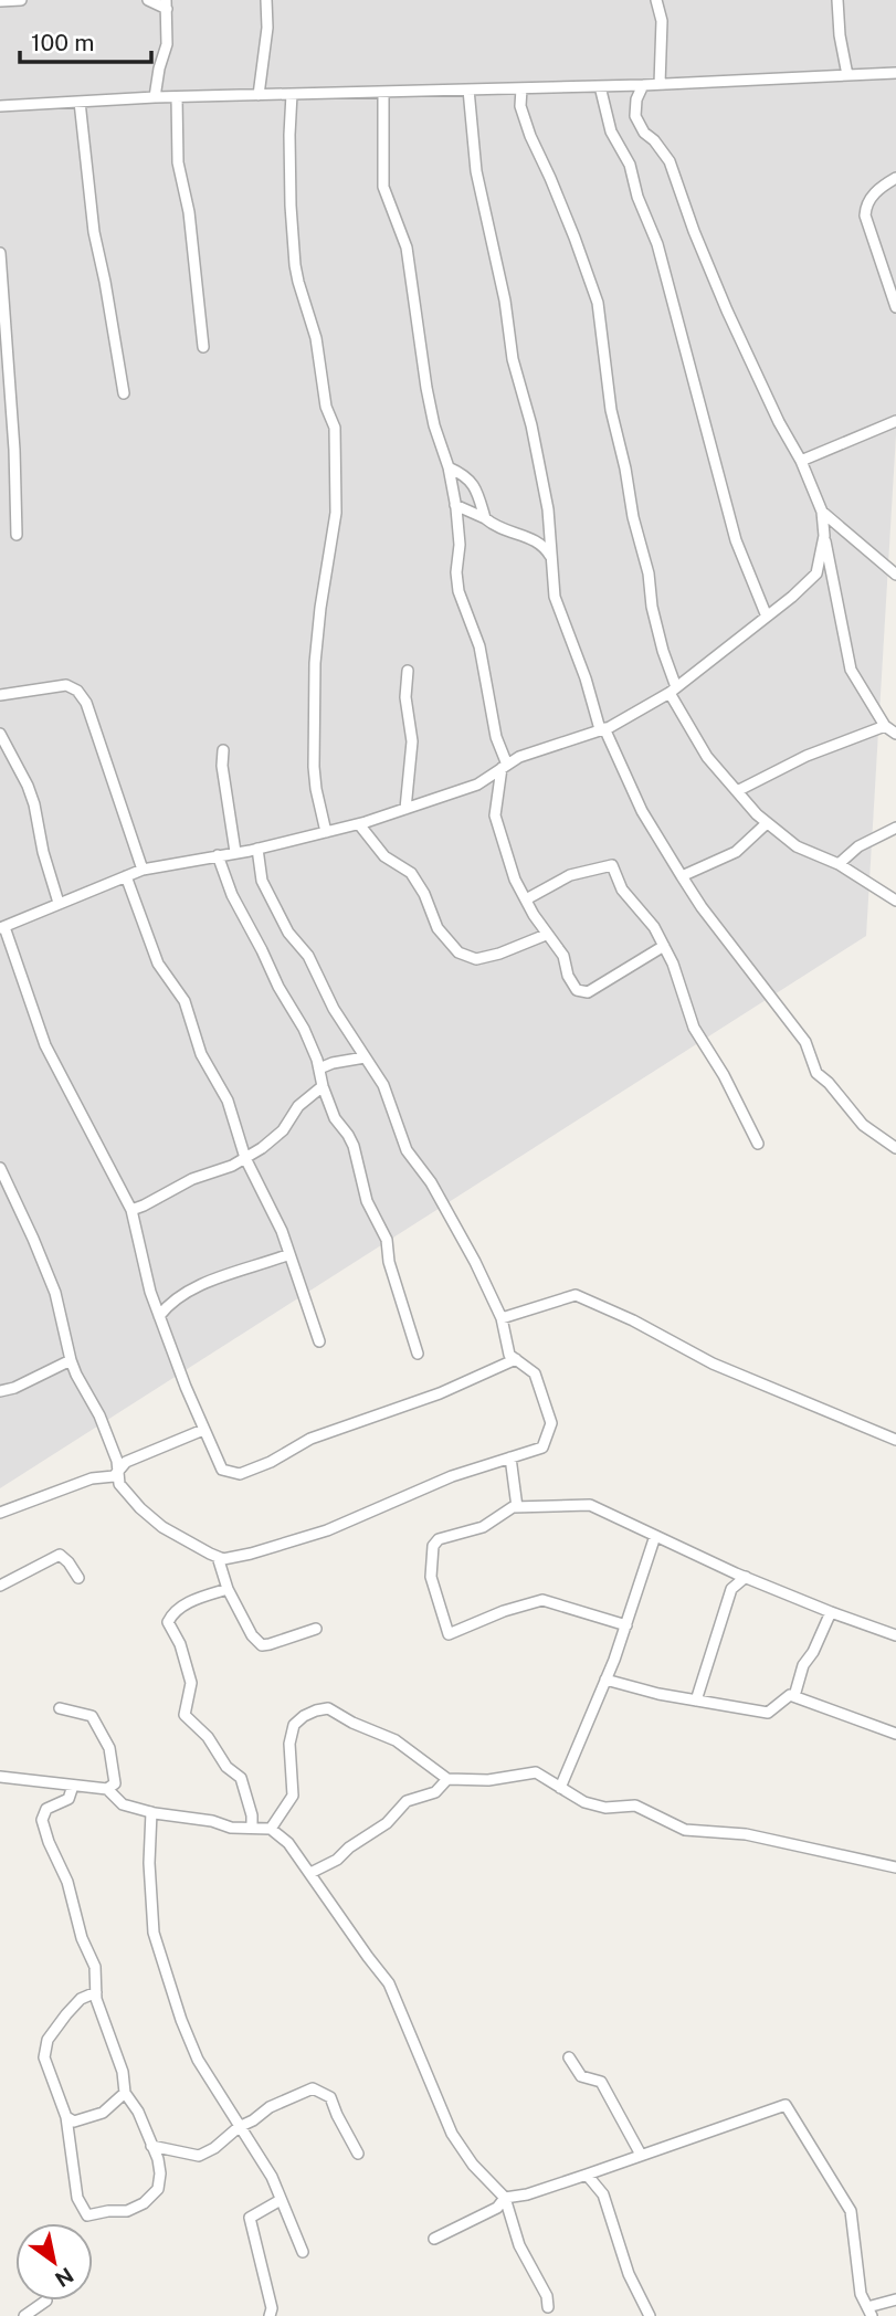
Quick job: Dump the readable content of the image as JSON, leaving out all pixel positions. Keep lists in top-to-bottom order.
{
  "scale_bar": "100 m",
  "north": "bottom right"
}
